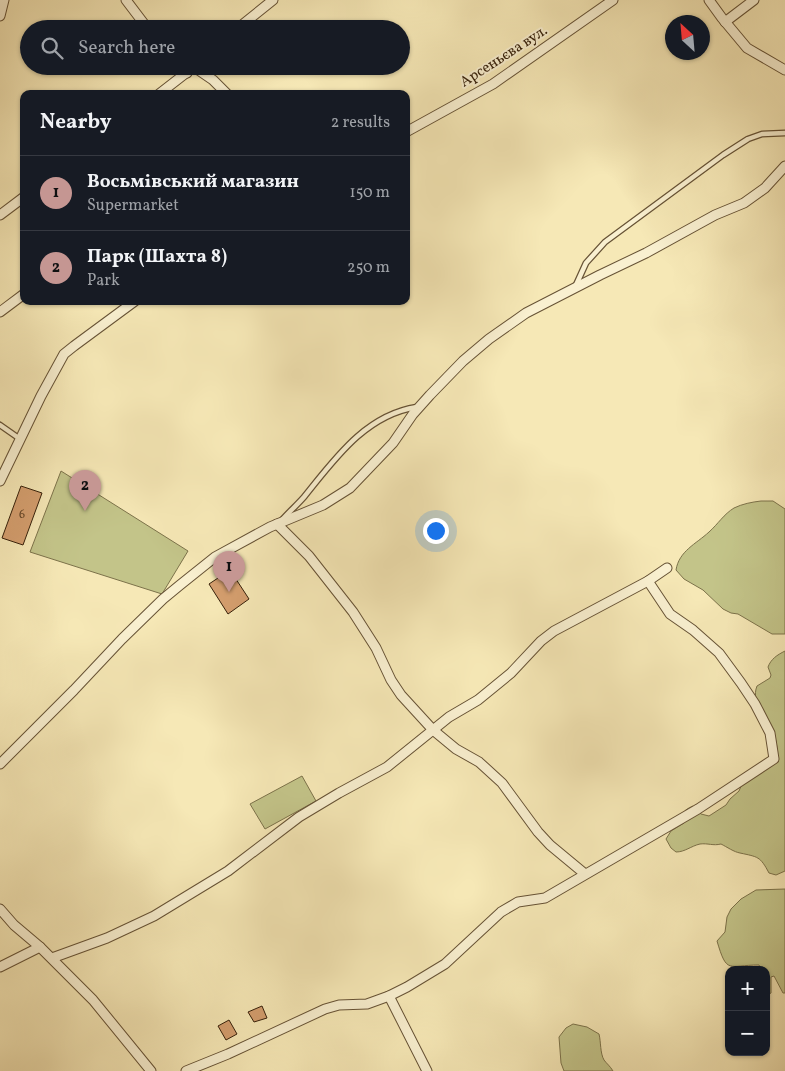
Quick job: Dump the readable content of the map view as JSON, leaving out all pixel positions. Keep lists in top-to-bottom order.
{
  "streets": {
    "street": ["Арсеньєва вул."]
  },
  "house_numbers": ["6"],
  "north": "top left",
  "page": {
    "search": "Search here",
    "heading": ["Nearby", "2 results"],
    "list": [
      {
        "mark": "1",
        "name": "Восьмівський магазин",
        "note": "Supermarket",
        "value": "150 m"
      },
      {
        "mark": "2",
        "name": "Парк (Шахта 8)",
        "note": "Park",
        "value": "250 m"
      }
    ],
    "pins": ["2", "1"],
    "map_buttons": ["+", "−"]
  }
}
